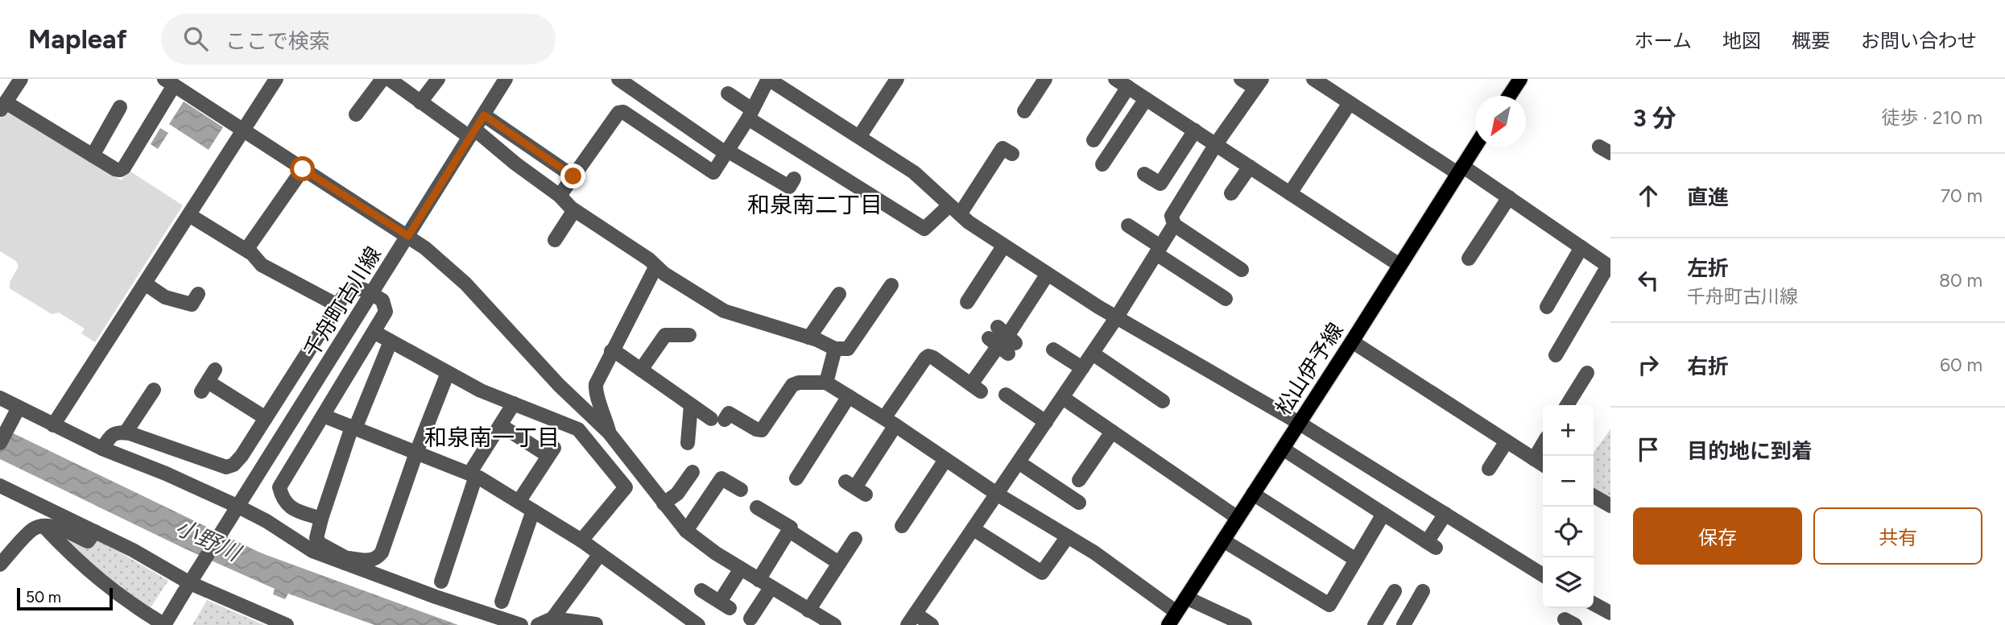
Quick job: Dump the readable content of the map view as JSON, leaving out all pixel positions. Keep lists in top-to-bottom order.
{
  "streets": {
    "main road": ["松山伊予線"],
    "street": ["千舟町古川線"]
  },
  "districts": ["和泉南二丁目", "和泉南一丁目"],
  "water": ["小野川"],
  "scale_bar": "50 m",
  "north": "bottom left",
  "page": {
    "header": "Mapleaf",
    "search": "ここで検索",
    "nav": [
      "ホーム",
      "地図",
      "概要",
      "お問い合わせ"
    ],
    "heading": ["3 分", "徒歩 · 210 m"],
    "list": [
      ["直進", "70 m"],
      ["左折", "千舟町古川線", "80 m"],
      ["右折", "60 m"],
      "目的地に到着"
    ],
    "map_buttons": ["+", "−"],
    "buttons": ["保存", "共有"],
    "scale": "50 m"
  }
}
